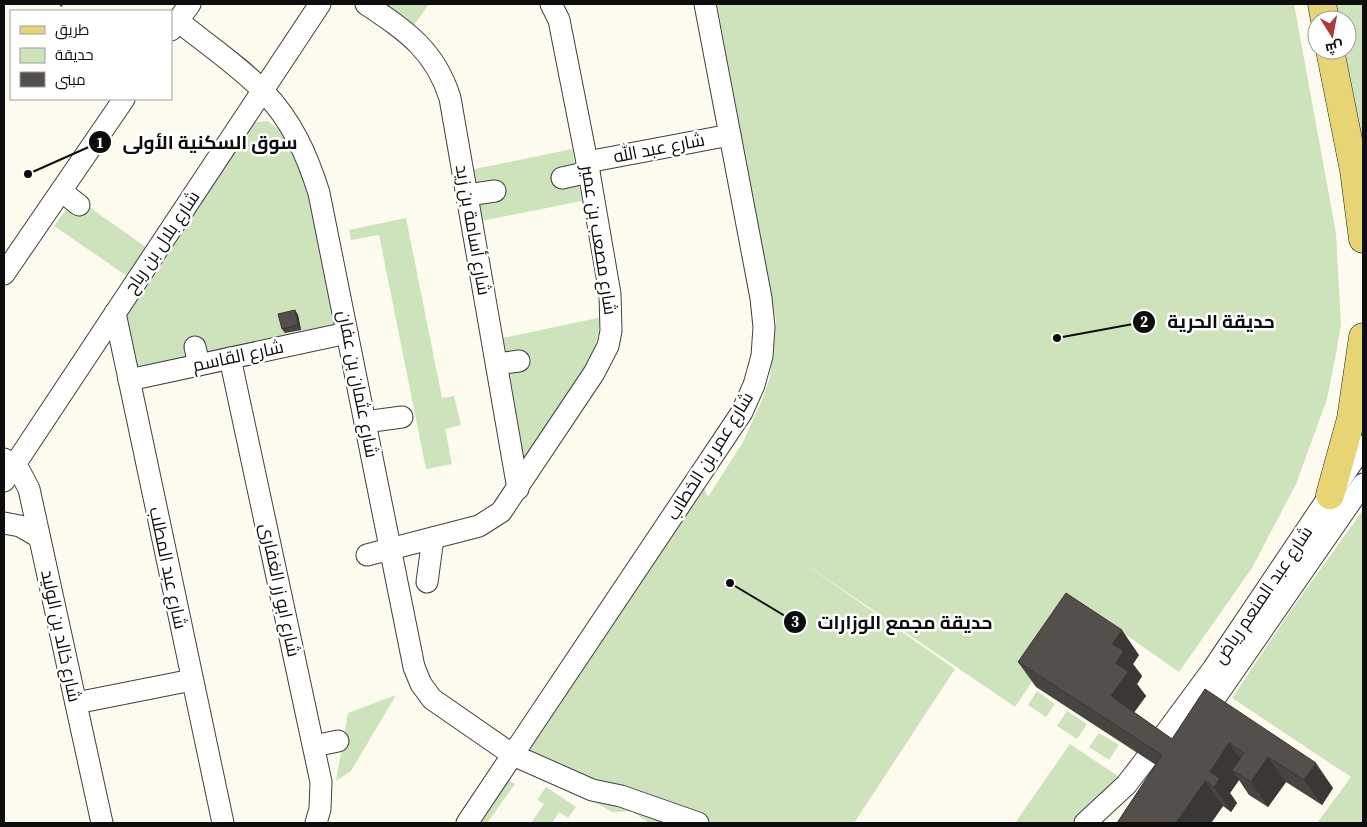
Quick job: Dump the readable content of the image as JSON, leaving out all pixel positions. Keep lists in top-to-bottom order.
{
  "streets": {
    "street": [
      "شارع عبد الله",
      "شارع أسامة بن زيد",
      "شارع مصعب بن عمير",
      "شارع بلال بن رباح",
      "شارع القاسم",
      "شارع عثمان بن عفان",
      "شارع عمر بن الخطاب",
      "شارع عبد المطلب",
      "شارع ابو زر الغفارى",
      "شارع عبد المنعم رياض",
      "شارع خالد بن الوليد"
    ]
  },
  "crossings": [
    ["شارع عبد الله", "شارع مصعب بن عمير"],
    ["شارع عبد الله", "شارع عمر بن الخطاب"],
    ["شارع أسامة بن زيد", "شارع مصعب بن عمير"],
    ["شارع مصعب بن عمير", "شارع عثمان بن عفان"],
    ["شارع بلال بن رباح", "شارع عثمان بن عفان"],
    ["شارع بلال بن رباح", "شارع عبد المطلب"],
    ["شارع بلال بن رباح", "شارع خالد بن الوليد"],
    ["شارع القاسم", "شارع عثمان بن عفان"],
    ["شارع القاسم", "شارع عبد المطلب"],
    ["شارع القاسم", "شارع ابو زر الغفارى"],
    ["شارع عثمان بن عفان", "شارع عمر بن الخطاب"]
  ],
  "places": ["سوق السكنية الأولى", "حديقة الحرية", "حديقة مجمع الوزارات"],
  "legend": ["طريق", "حديقة", "مبنى"],
  "north": "bottom"
}
